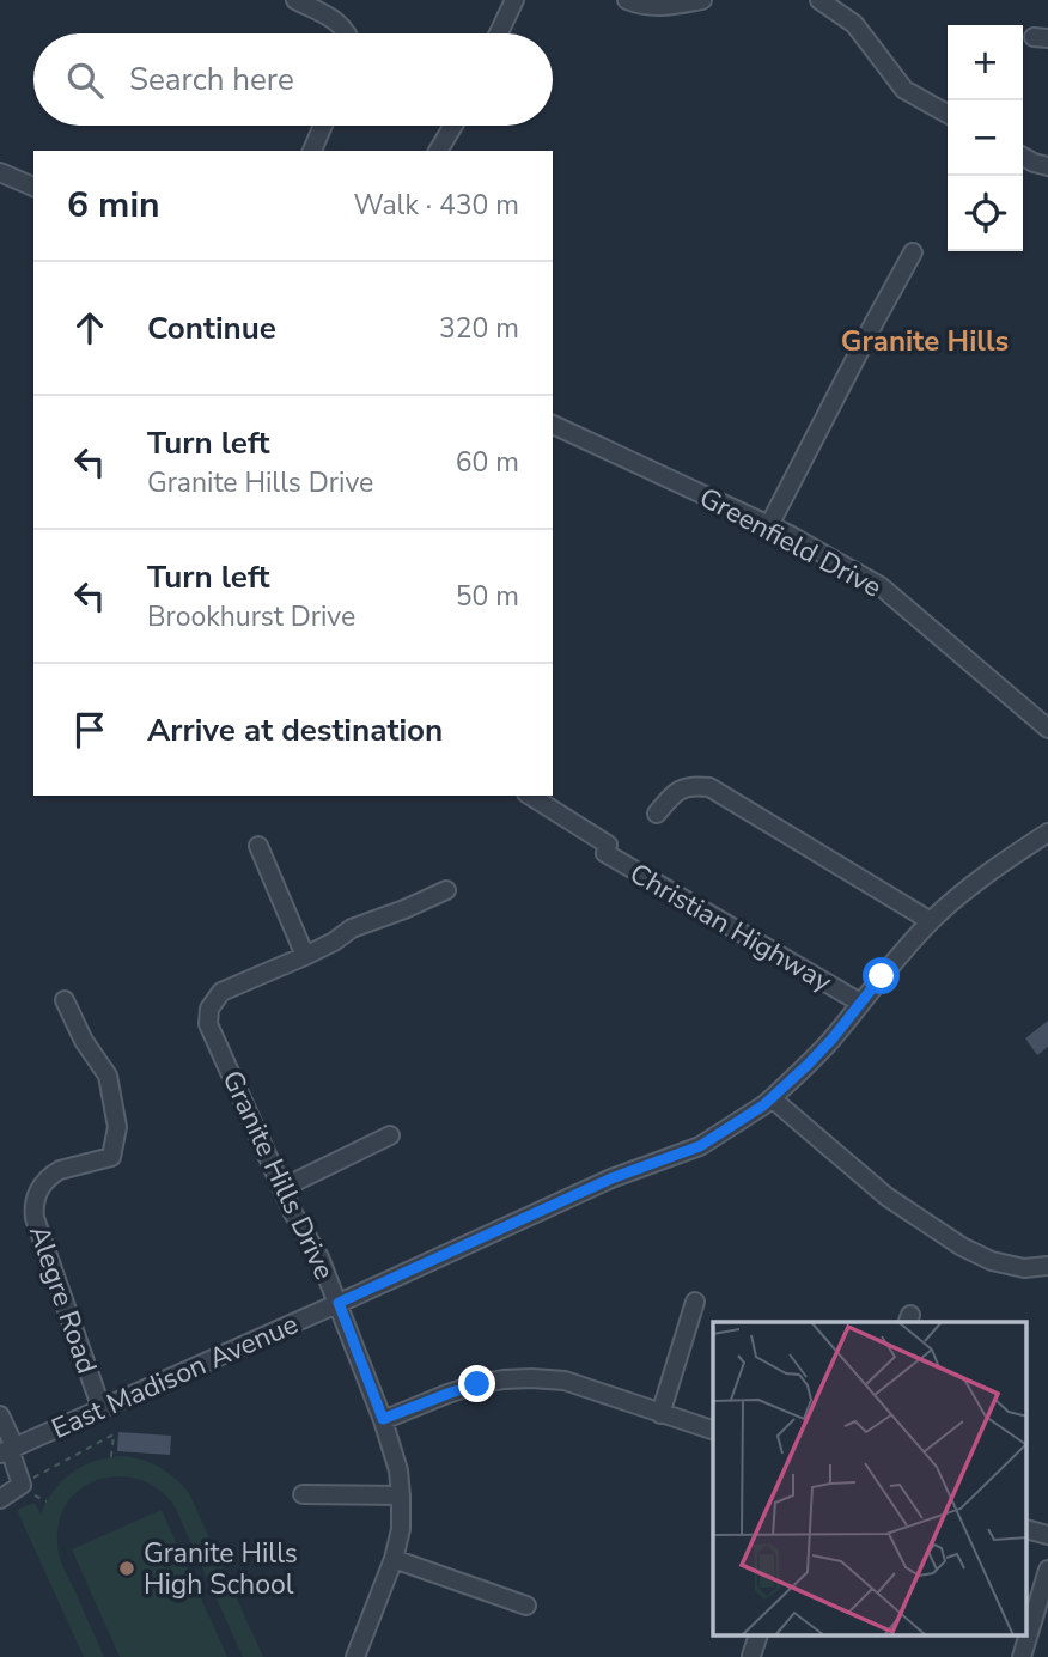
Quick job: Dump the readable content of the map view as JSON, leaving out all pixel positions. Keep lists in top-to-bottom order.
{
  "streets": {
    "street": [
      "Greenfield Drive",
      "Christian Highway",
      "Granite Hills Drive",
      "Alegre Road",
      "East Madison Avenue"
    ]
  },
  "crossings": [
    ["Christian Highway", "East Madison Avenue"],
    ["Granite Hills Drive", "East Madison Avenue"],
    ["Alegre Road", "East Madison Avenue"]
  ],
  "districts": ["Granite Hills"],
  "places": ["Granite Hills High School"],
  "page": {
    "map_buttons": ["+", "−"],
    "search": "Search here",
    "heading": ["6 min", "Walk · 430 m"],
    "list": [
      ["Continue", "320 m"],
      ["Turn left", "Granite Hills Drive", "60 m"],
      ["Turn left", "Brookhurst Drive", "50 m"],
      "Arrive at destination"
    ]
  }
}
